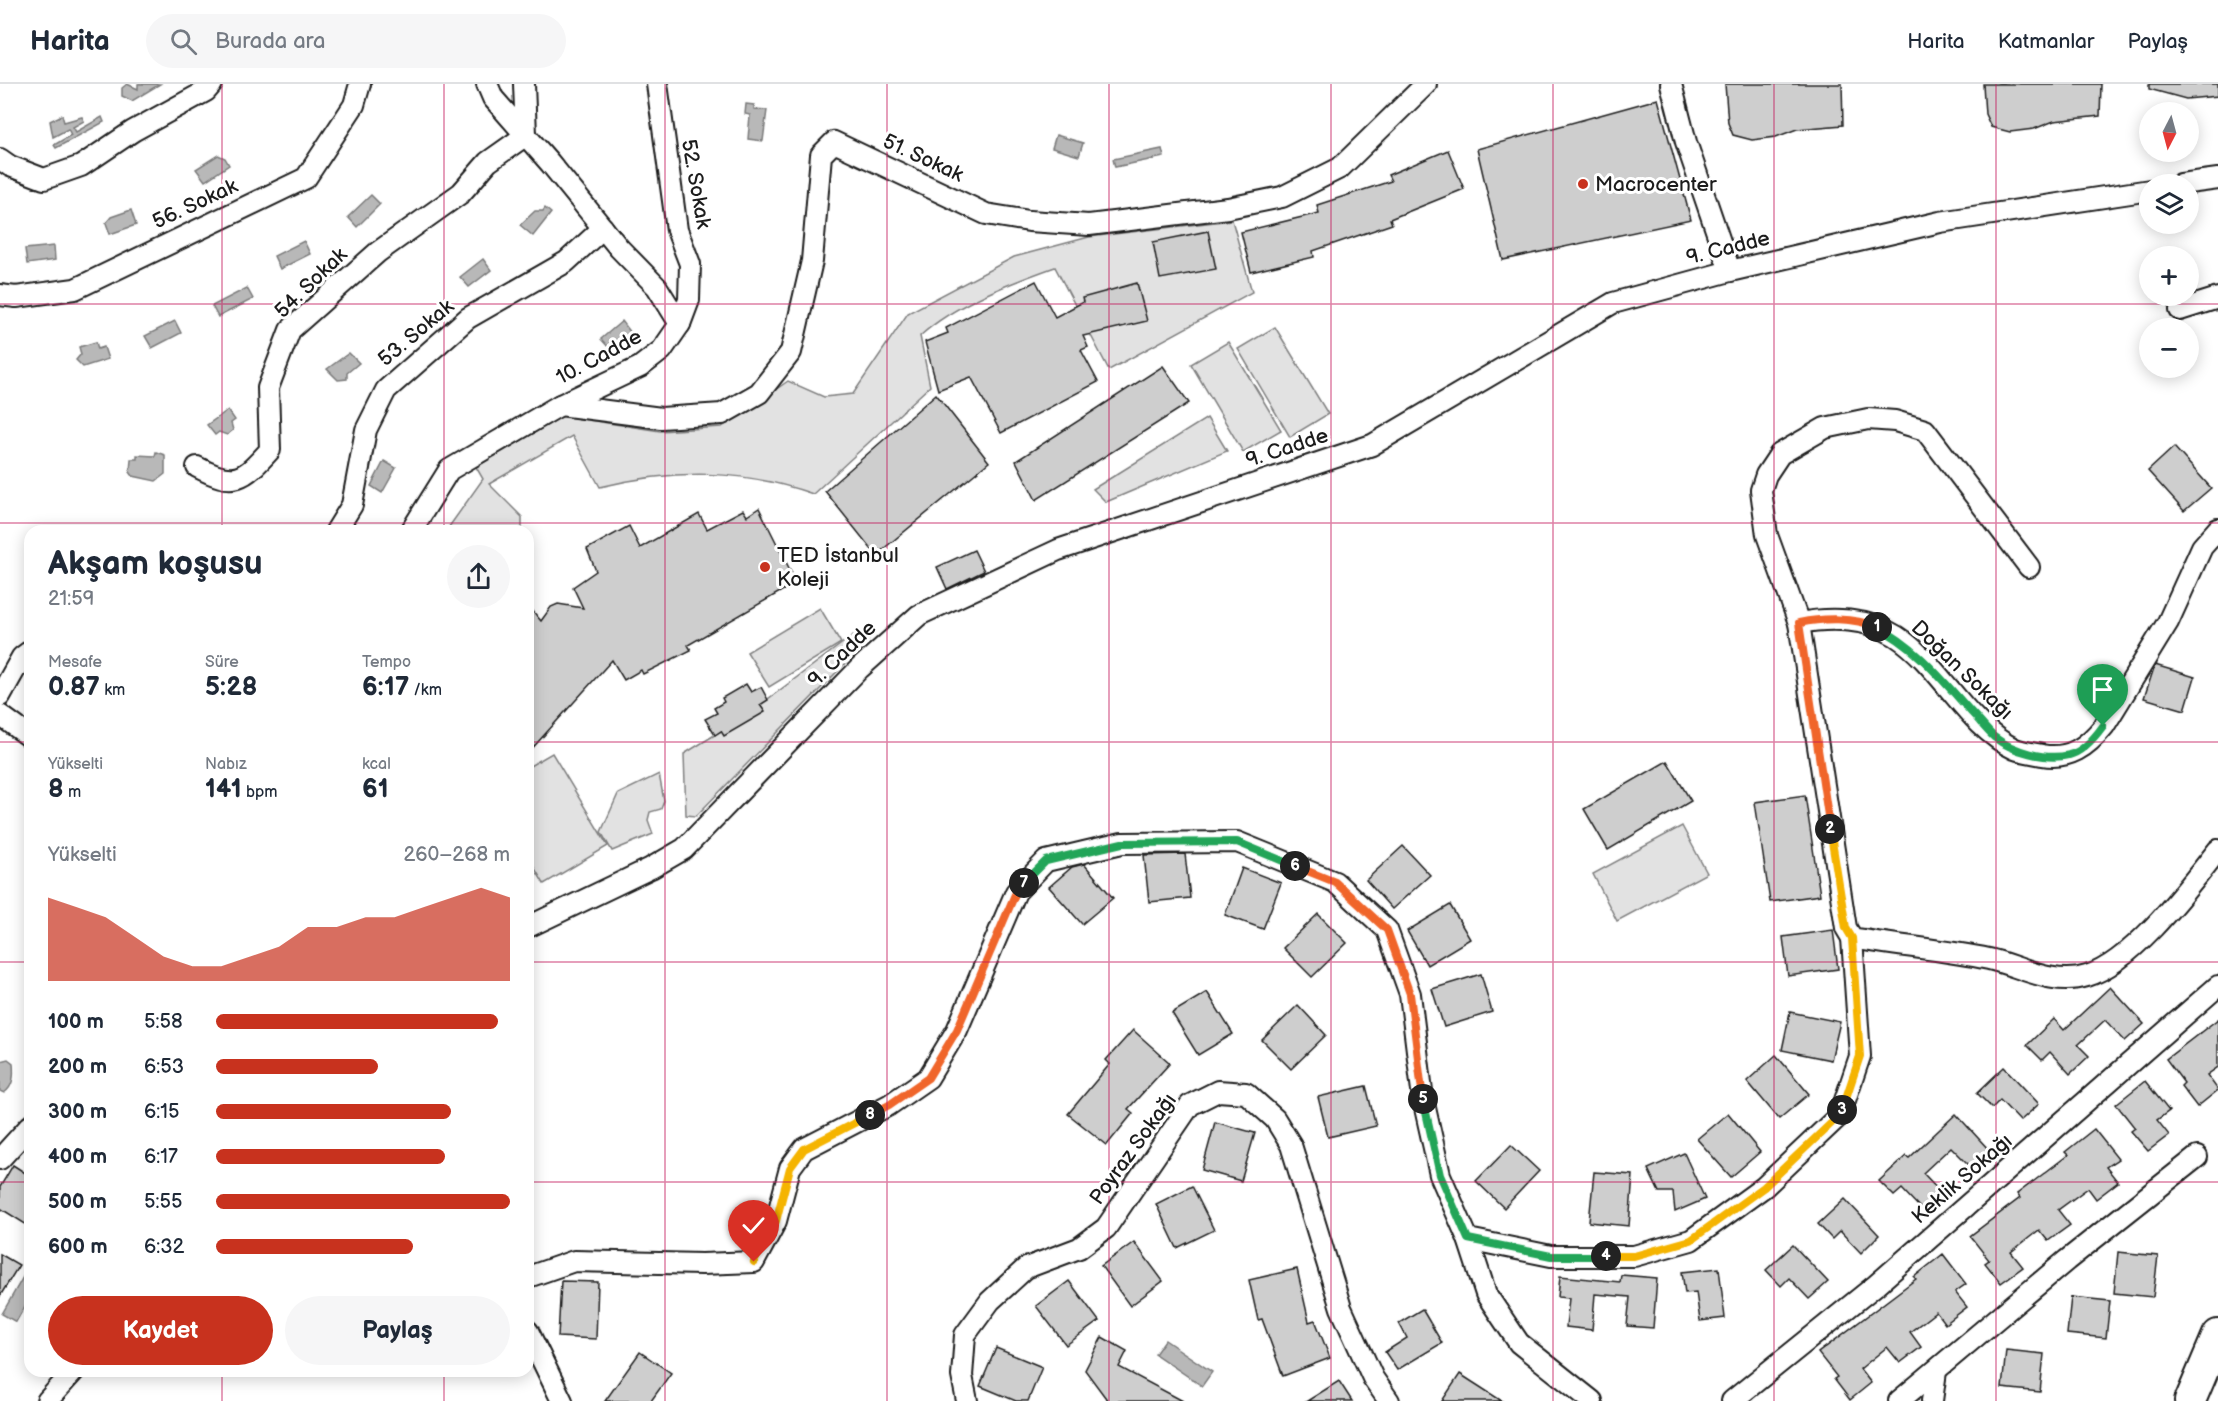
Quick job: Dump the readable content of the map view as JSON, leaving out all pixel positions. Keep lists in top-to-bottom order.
{
  "streets": {
    "street": [
      "51. Sokak",
      "52. Sokak",
      "56. Sokak",
      "9. Cadde",
      "54. Sokak",
      "53. Sokak",
      "10. Cadde",
      "Doğan Sokağı",
      "Poyraz Sokağı",
      "Keklik Sokağı"
    ]
  },
  "crossings": [
    ["51. Sokak", "10. Cadde"],
    ["52. Sokak", "10. Cadde"]
  ],
  "places": ["Macrocenter", "TED İstanbul Koleji"],
  "north": "bottom",
  "page": {
    "header": "Harita",
    "search": "Burada ara",
    "nav": ["Harita", "Katmanlar", "Paylaş"],
    "map_buttons": ["+", "−"],
    "heading": ["Akşam koşusu", "21:59"],
    "pins": [
      "1",
      "2",
      "6",
      "7",
      "5",
      "3",
      "8",
      "4"
    ],
    "stats": [
      ["Mesafe", "0.87 km"],
      ["Süre", "5:28"],
      ["Tempo", "6:17 /km"],
      ["Yükselti", "8 m"],
      ["Nabız", "141 bpm"],
      ["kcal", "61"]
    ],
    "chart": ["Yükselti", "260–268 m"],
    "list": [
      {
        "name": "100 m",
        "note": "5:58"
      },
      {
        "name": "200 m",
        "note": "6:53"
      },
      {
        "name": "300 m",
        "note": "6:15"
      },
      {
        "name": "400 m",
        "note": "6:17"
      },
      {
        "name": "500 m",
        "note": "5:55"
      },
      {
        "name": "600 m",
        "note": "6:32"
      }
    ],
    "buttons": ["Kaydet", "Paylaş"]
  }
}
